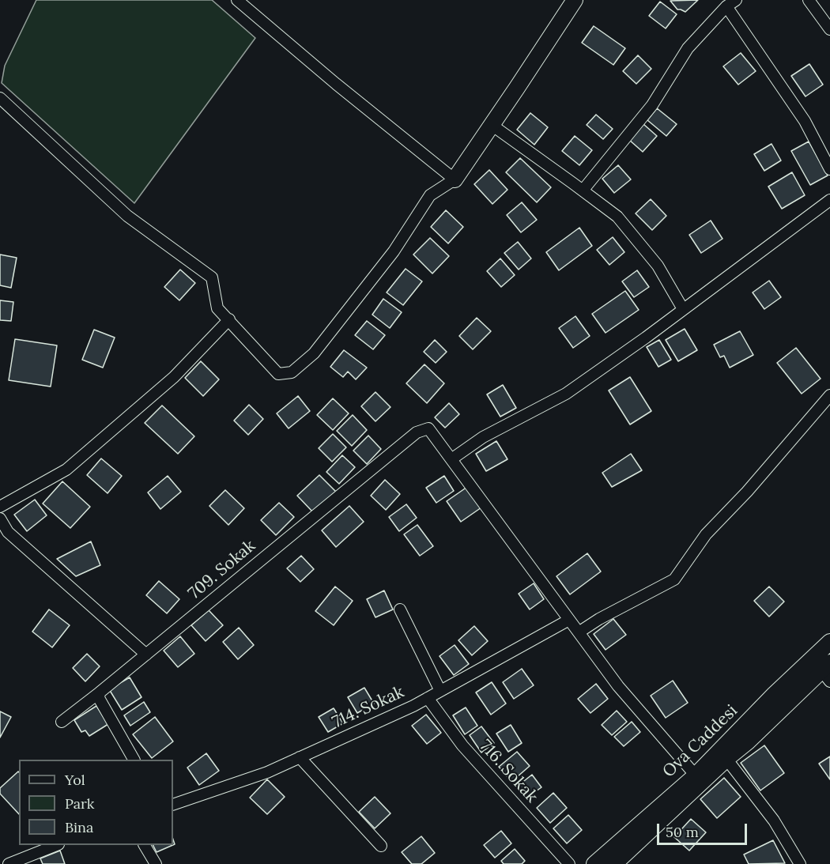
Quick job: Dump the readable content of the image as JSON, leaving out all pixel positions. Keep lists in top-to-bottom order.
{
  "streets": {
    "street": [
      "709. Sokak",
      "714. Sokak",
      "Ova Caddesi",
      "716. Sokak"
    ]
  },
  "crossings": [
    ["714. Sokak", "716. Sokak"]
  ],
  "legend": ["Yol", "Park", "Bina"],
  "scale_bar": "50 m"
}
